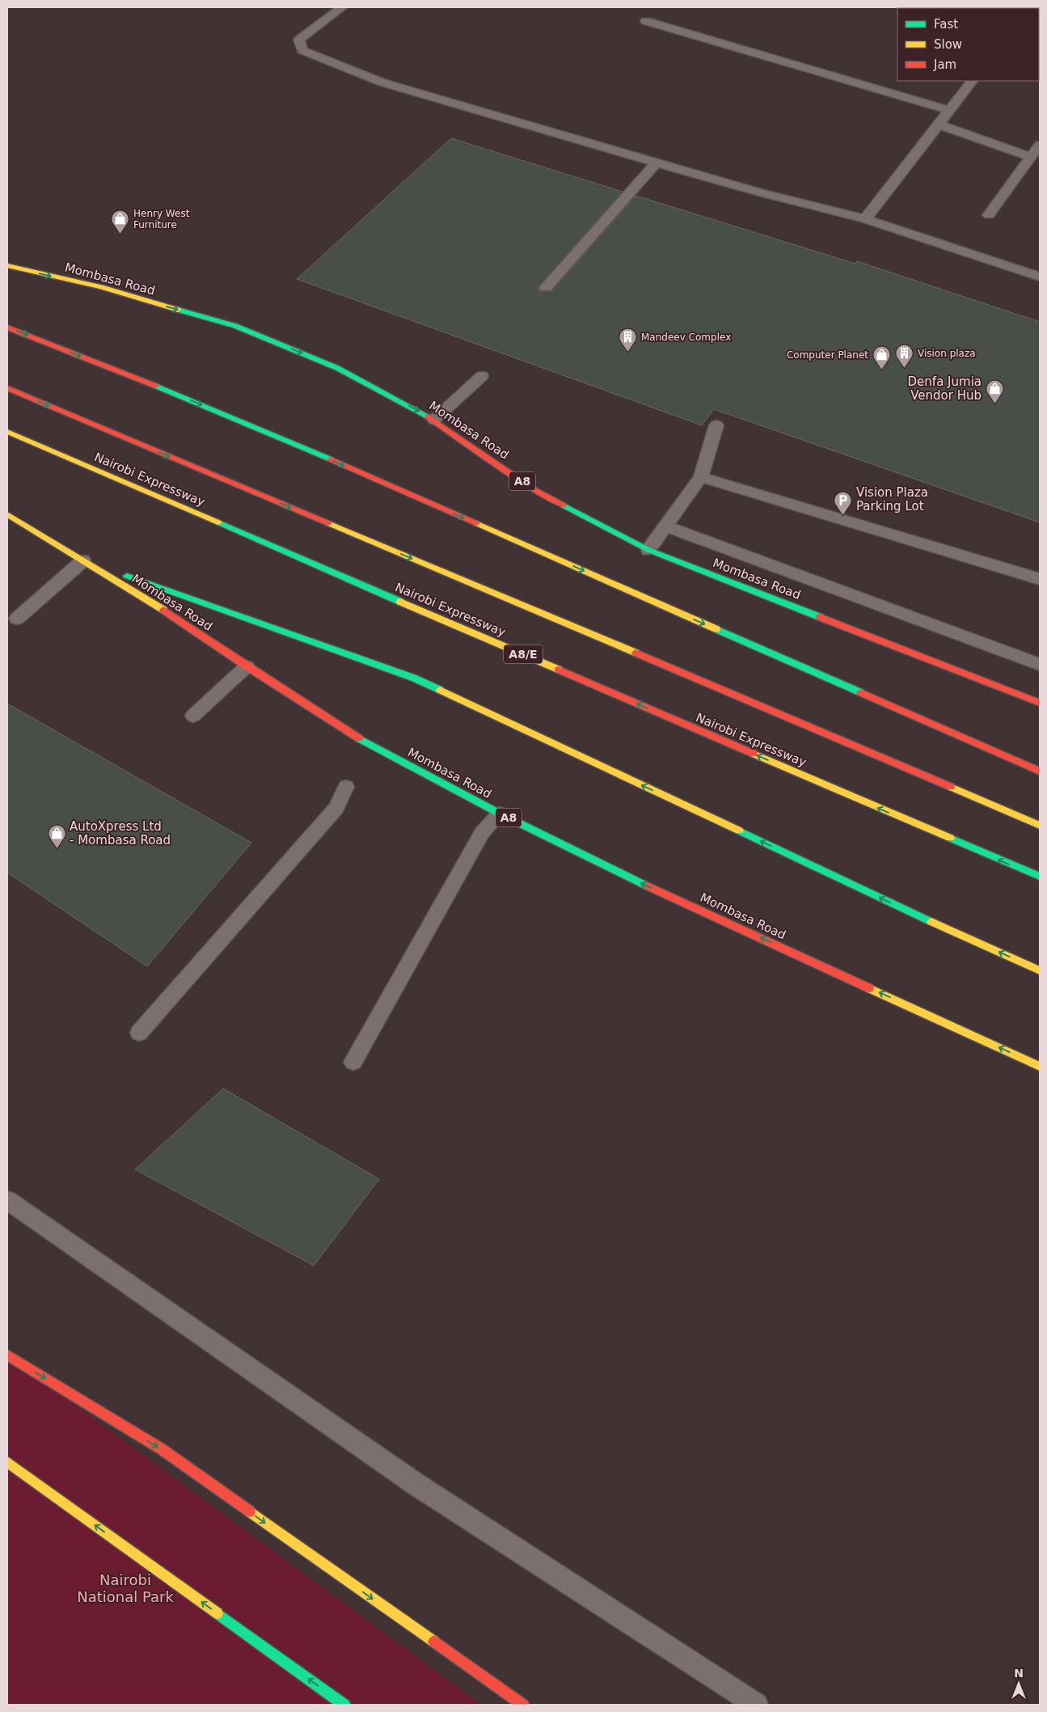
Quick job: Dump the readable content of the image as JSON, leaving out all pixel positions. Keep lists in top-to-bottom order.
{
  "streets": {
    "main road": [
      "Mombasa Road",
      "Nairobi Expressway",
      "A8",
      "A8/E"
    ]
  },
  "parks": ["Nairobi National Park"],
  "places": {
    "shop": [
      "Henry West Furniture",
      "Computer Planet",
      "Denfa Jumia Vendor Hub",
      "AutoXpress Ltd - Mombasa Road"
    ],
    "building": ["Mandeev Complex", "Vision plaza"],
    "parking": ["Vision Plaza Parking Lot"]
  },
  "legend": ["Fast", "Slow", "Jam"],
  "north": "top"
}
